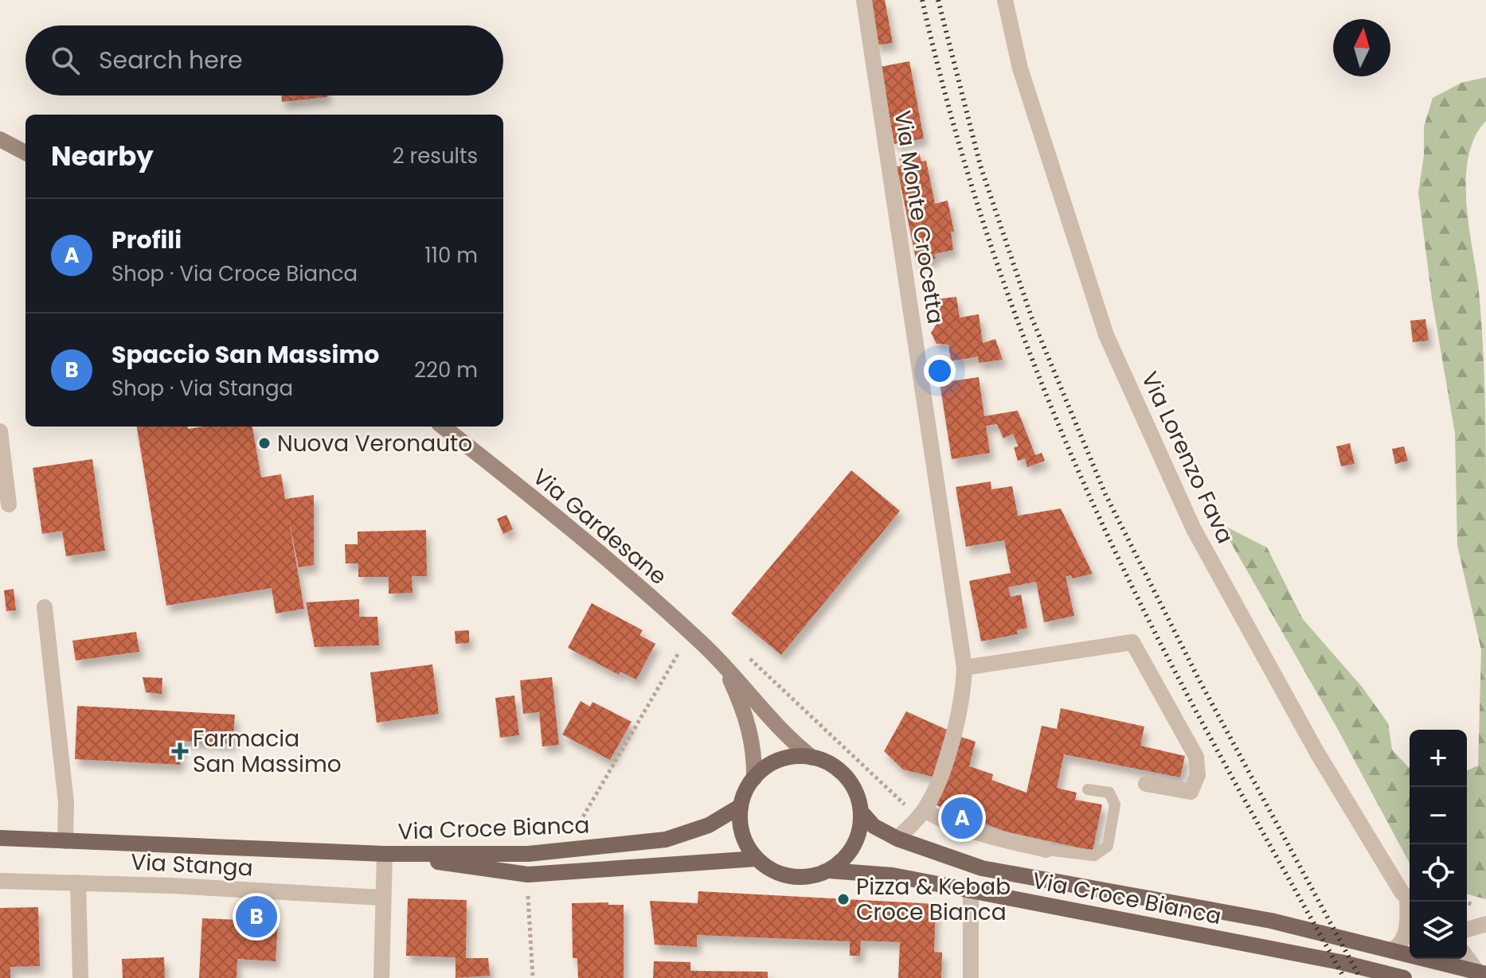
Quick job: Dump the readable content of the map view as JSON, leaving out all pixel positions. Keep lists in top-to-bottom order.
{
  "streets": {
    "main road": ["Via Gardesane", "Via Croce Bianca", "Via Stanga"],
    "street": ["Via Monte Crocetta", "Via Lorenzo Fava"]
  },
  "crossings": [
    ["Via Monte Crocetta", "Via Croce Bianca"],
    ["Via Lorenzo Fava", "Via Croce Bianca"],
    ["Via Gardesane", "Via Croce Bianca"],
    ["Via Croce Bianca", "Via Stanga"]
  ],
  "places": {
    "other": ["Nuova Veronauto", "Pizza & Kebab Croce Bianca"],
    "health": ["Farmacia San Massimo"]
  },
  "north": "top",
  "page": {
    "search": "Search here",
    "heading": ["Nearby", "2 results"],
    "list": [
      {
        "mark": "A",
        "name": "Profili",
        "note": "Shop · Via Croce Bianca",
        "value": "110 m"
      },
      {
        "mark": "B",
        "name": "Spaccio San Massimo",
        "note": "Shop · Via Stanga",
        "value": "220 m"
      }
    ],
    "map_buttons": ["+", "−"],
    "pins": ["A", "B"]
  }
}
